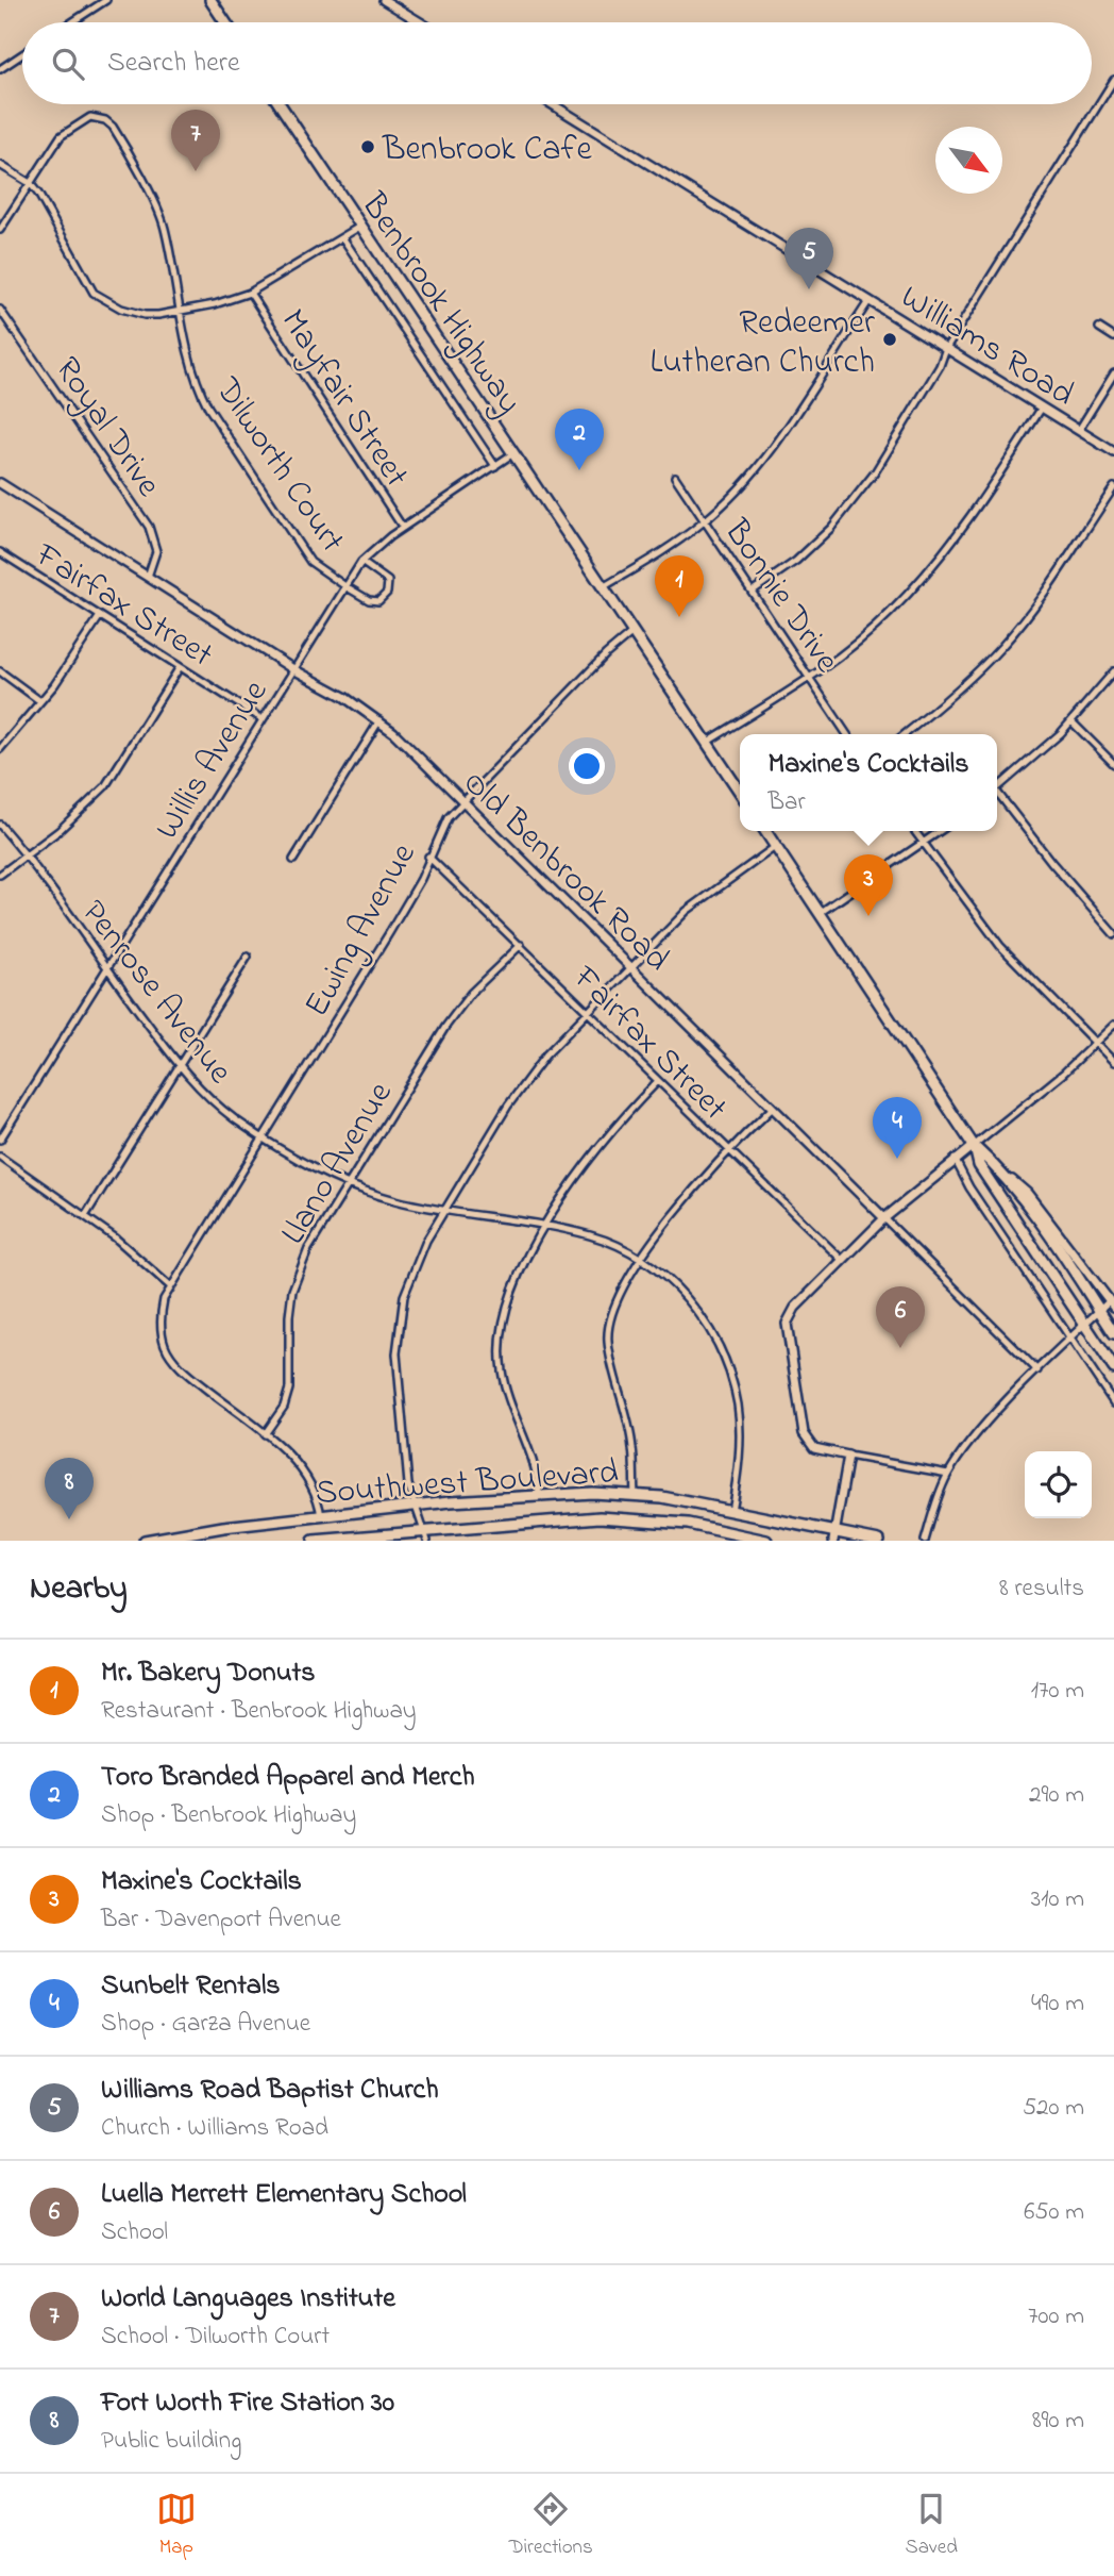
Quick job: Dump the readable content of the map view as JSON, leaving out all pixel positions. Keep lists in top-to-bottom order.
{
  "streets": {
    "main road": ["Benbrook Highway", "Southwest Boulevard"],
    "street": [
      "Williams Road",
      "Mayfair Street",
      "Royal Drive",
      "Dilworth Court",
      "Bonnie Drive",
      "Fairfax Street",
      "Willis Avenue",
      "Old Benbrook Road",
      "Ewing Avenue",
      "Penrose Avenue",
      "Llano Avenue"
    ]
  },
  "crossings": [
    ["Benbrook Highway", "Willis Avenue"],
    ["Benbrook Highway", "Ewing Avenue"],
    ["Mayfair Street", "Willis Avenue"],
    ["Royal Drive", "Old Benbrook Road"],
    ["Dilworth Court", "Willis Avenue"],
    ["Fairfax Street", "Willis Avenue"],
    ["Fairfax Street", "Ewing Avenue"],
    ["Fairfax Street", "Llano Avenue"],
    ["Willis Avenue", "Old Benbrook Road"],
    ["Willis Avenue", "Penrose Avenue"],
    ["Old Benbrook Road", "Ewing Avenue"],
    ["Ewing Avenue", "Penrose Avenue"],
    ["Penrose Avenue", "Llano Avenue"],
    ["Penrose Avenue", "Southwest Boulevard"]
  ],
  "places": ["Benbrook Cafe", "Redeemer Lutheran Church"],
  "north": "bottom right",
  "page": {
    "search": "Search here",
    "pins": [
      "7",
      "5",
      "2",
      "1",
      "3",
      "4",
      "6",
      "8"
    ],
    "popup": ["Maxine's Cocktails", "Bar"],
    "heading": ["Nearby", "8 results"],
    "list": [
      {
        "mark": "1",
        "name": "Mr. Bakery Donuts",
        "note": "Restaurant · Benbrook Highway",
        "value": "170 m"
      },
      {
        "mark": "2",
        "name": "Toro Branded Apparel and Merch",
        "note": "Shop · Benbrook Highway",
        "value": "290 m"
      },
      {
        "mark": "3",
        "name": "Maxine's Cocktails",
        "note": "Bar · Davenport Avenue",
        "value": "310 m"
      },
      {
        "mark": "4",
        "name": "Sunbelt Rentals",
        "note": "Shop · Garza Avenue",
        "value": "490 m"
      },
      {
        "mark": "5",
        "name": "Williams Road Baptist Church",
        "note": "Church · Williams Road",
        "value": "520 m"
      },
      {
        "mark": "6",
        "name": "Luella Merrett Elementary School",
        "note": "School",
        "value": "650 m"
      },
      {
        "mark": "7",
        "name": "World Languages Institute",
        "note": "School · Dilworth Court",
        "value": "700 m"
      },
      {
        "mark": "8",
        "name": "Fort Worth Fire Station 30",
        "note": "Public building",
        "value": "890 m"
      }
    ],
    "nav": ["Map", "Directions", "Saved"]
  }
}
